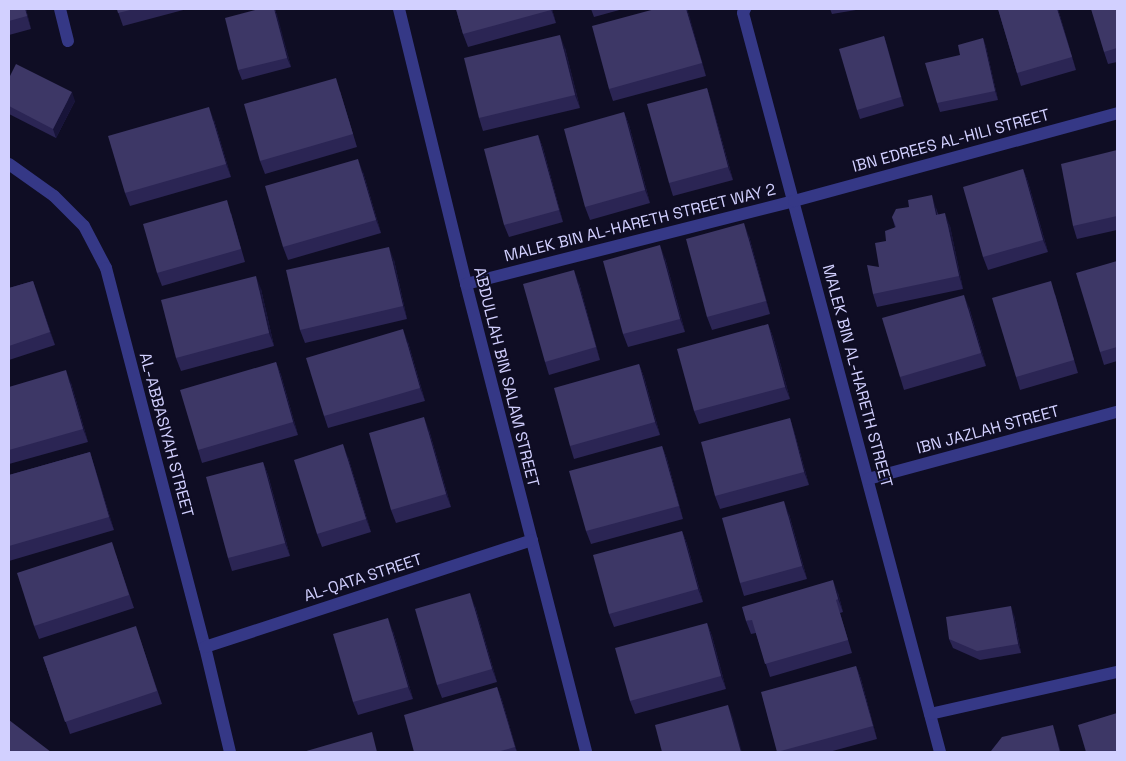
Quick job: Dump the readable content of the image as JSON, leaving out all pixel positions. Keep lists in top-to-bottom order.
{
  "streets": {
    "street": [
      "IBN EDREES AL-HILI STREET",
      "MALEK BIN AL-HARETH STREET WAY 2",
      "MALEK BIN AL-HARETH STREET",
      "ABDULLAH BIN SALAM STREET",
      "IBN JAZLAH STREET",
      "AL-ABBASIYAH STREET",
      "AL-QATA STREET"
    ]
  },
  "crossings": [
    ["IBN EDREES AL-HILI STREET", "MALEK BIN AL-HARETH STREET WAY 2"],
    ["IBN EDREES AL-HILI STREET", "MALEK BIN AL-HARETH STREET"],
    ["MALEK BIN AL-HARETH STREET WAY 2", "MALEK BIN AL-HARETH STREET"],
    ["MALEK BIN AL-HARETH STREET WAY 2", "ABDULLAH BIN SALAM STREET"],
    ["MALEK BIN AL-HARETH STREET", "IBN JAZLAH STREET"],
    ["ABDULLAH BIN SALAM STREET", "AL-QATA STREET"],
    ["AL-ABBASIYAH STREET", "AL-QATA STREET"]
  ]
}
